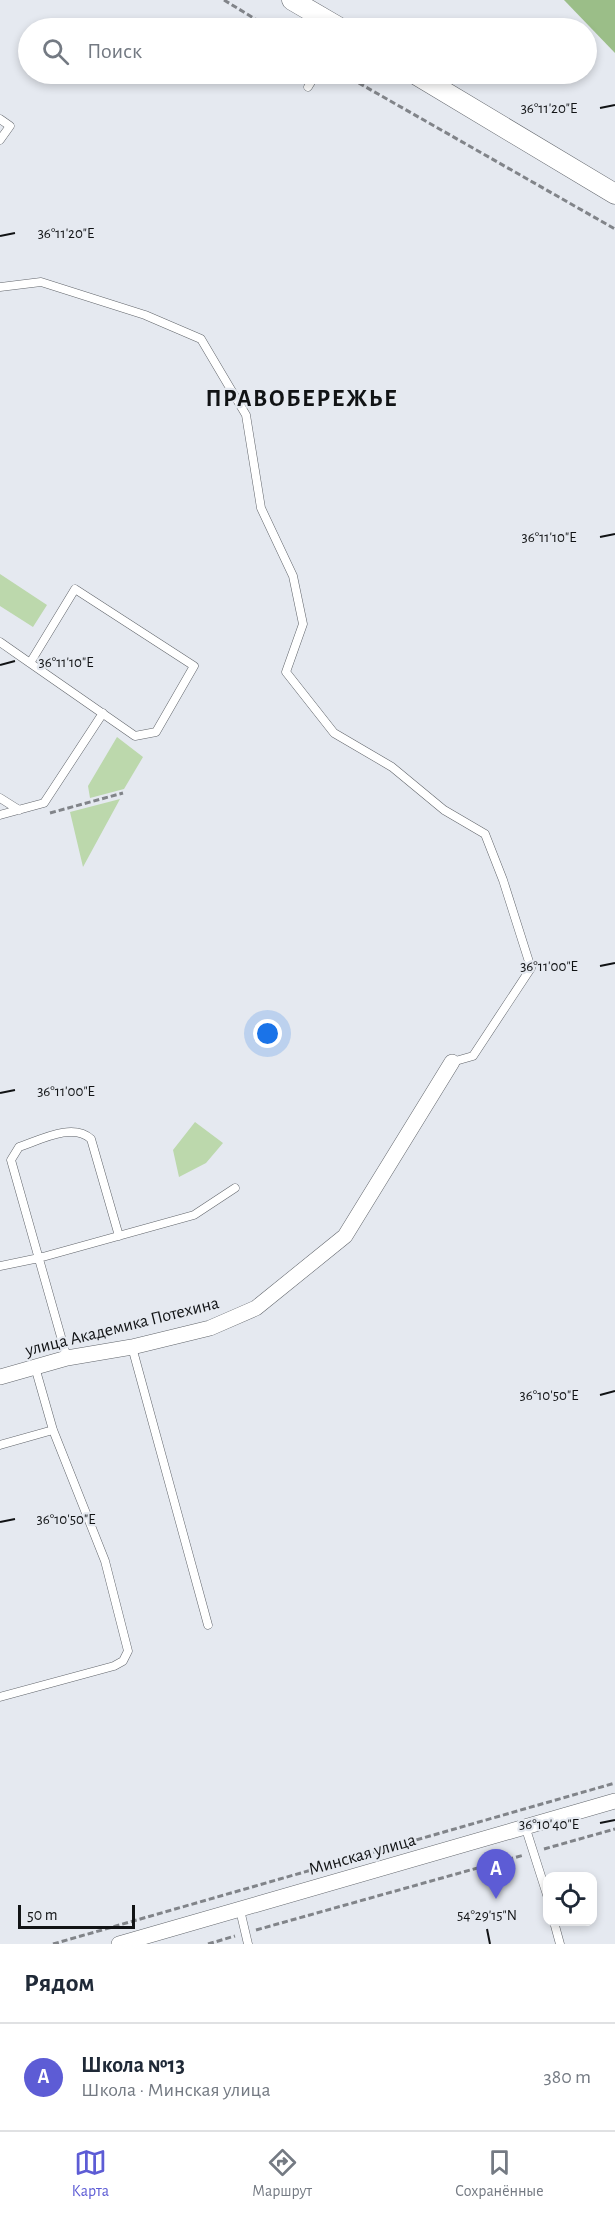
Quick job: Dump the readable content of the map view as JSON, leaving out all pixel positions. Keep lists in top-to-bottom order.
{
  "streets": {
    "street": ["улица Академика Потехина", "Минская улица"]
  },
  "districts": ["ПРАВОБЕРЕЖЬЕ"],
  "scale_bar": "50 m",
  "page": {
    "search": "Поиск",
    "pins": "A",
    "scale": "50 m",
    "heading": "Рядом",
    "list": [
      {
        "mark": "A",
        "name": "Школа №13",
        "note": "Школа · Минская улица",
        "value": "380 m"
      }
    ],
    "nav": ["Карта", "Маршрут", "Сохранённые"]
  },
  "coordinates": [
    "36°11'20\"E",
    "36°11'10\"E",
    "36°11'00\"E",
    "36°10'50\"E",
    "36°10'40\"E",
    "54°29'15\"N"
  ]
}
